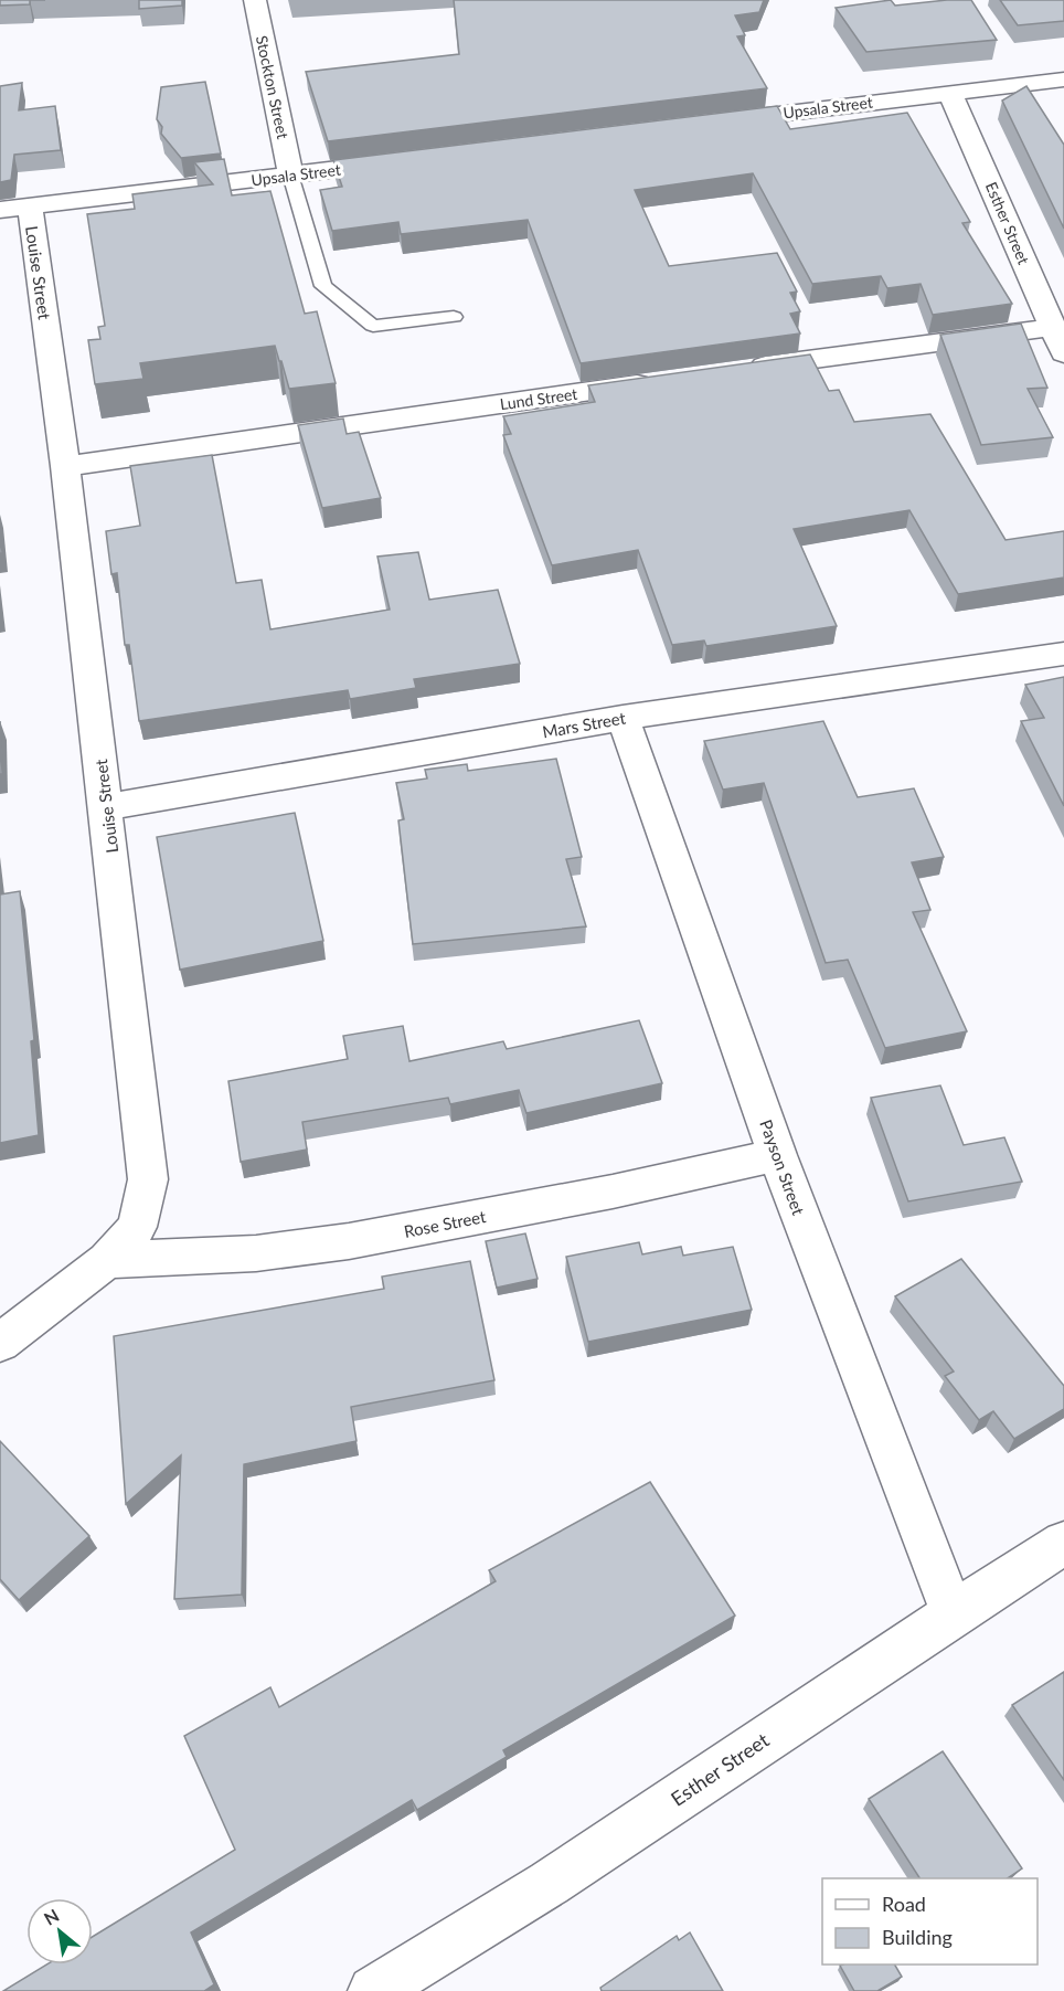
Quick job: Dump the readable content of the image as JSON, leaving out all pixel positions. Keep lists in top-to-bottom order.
{
  "streets": {
    "street": [
      "Stockton Street",
      "Upsala Street",
      "Esther Street",
      "Louise Street",
      "Lund Street",
      "Mars Street",
      "Payson Street",
      "Rose Street"
    ]
  },
  "crossings": [
    ["Stockton Street", "Upsala Street"],
    ["Upsala Street", "Esther Street"],
    ["Upsala Street", "Louise Street"],
    ["Esther Street", "Payson Street"],
    ["Louise Street", "Lund Street"],
    ["Louise Street", "Mars Street"],
    ["Louise Street", "Rose Street"],
    ["Mars Street", "Payson Street"],
    ["Payson Street", "Rose Street"]
  ],
  "legend": ["Road", "Building"],
  "north": "top left"
}
